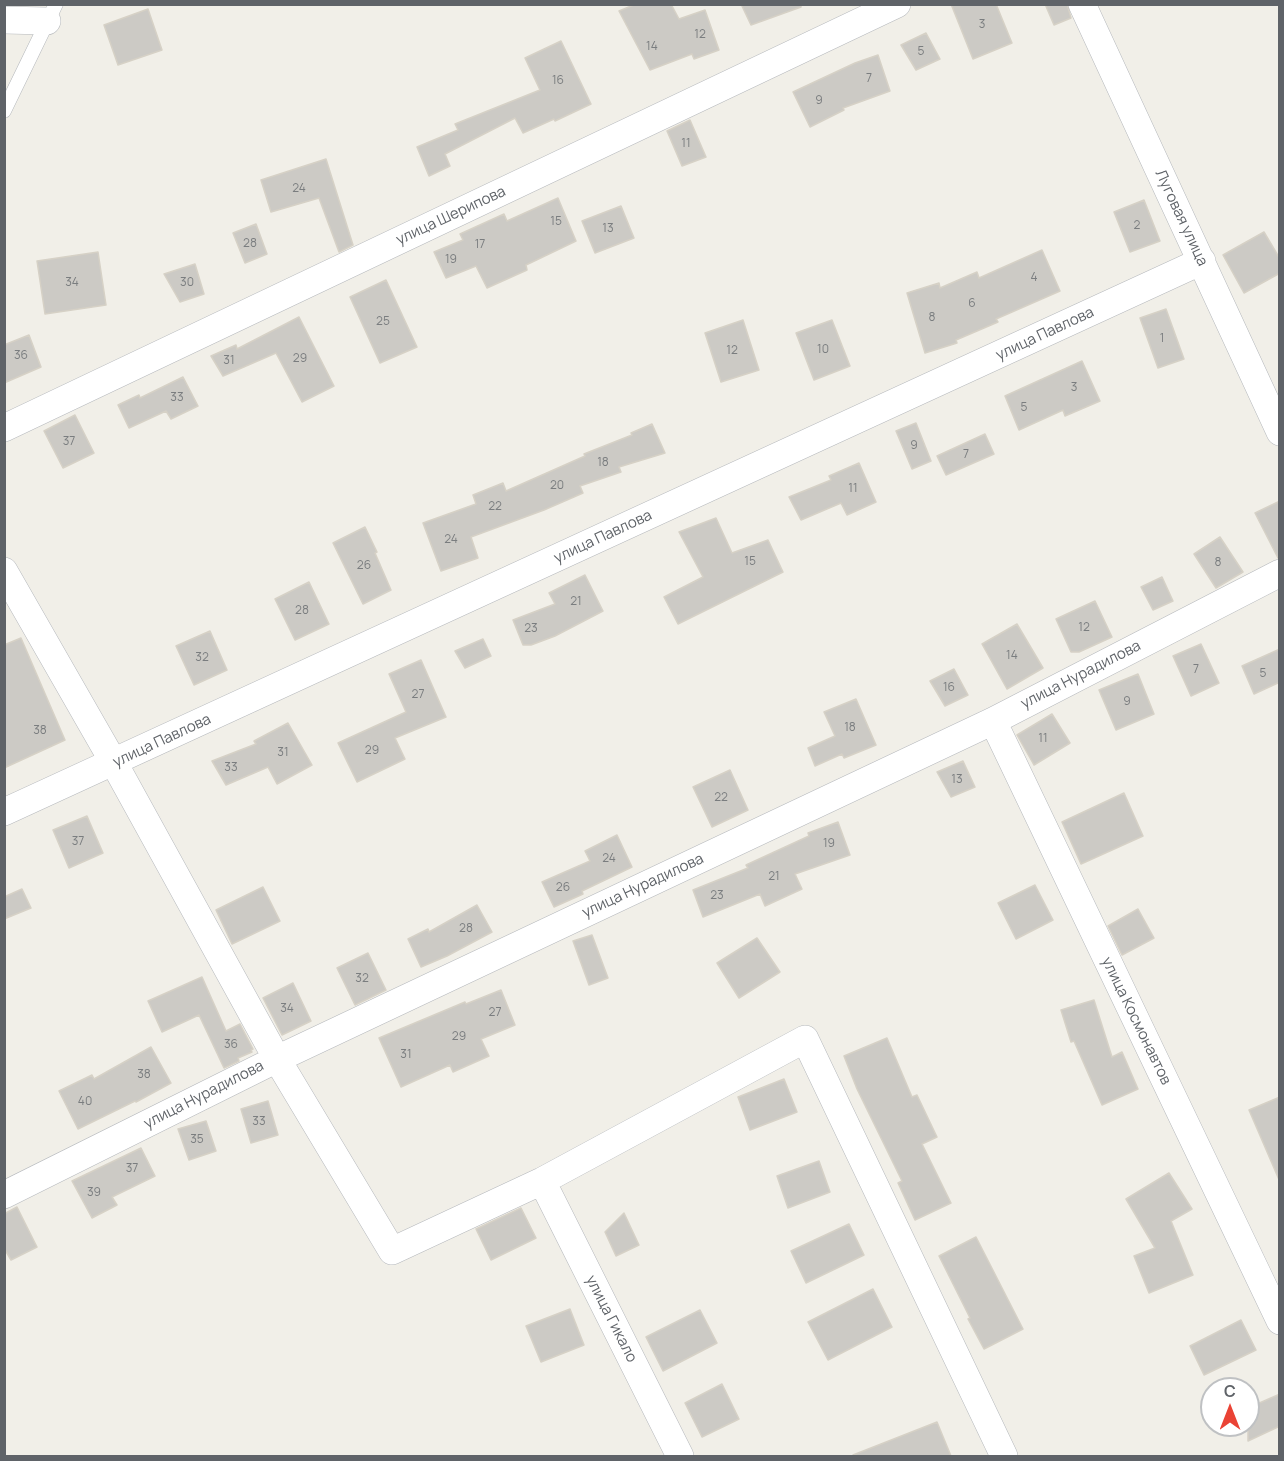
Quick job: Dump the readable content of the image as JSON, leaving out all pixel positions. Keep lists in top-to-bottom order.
{
  "streets": {
    "street": [
      "улица Шерипова",
      "Луговая улица",
      "улица Павлова",
      "улица Нурадилова",
      "улица Космонавтов",
      "улица Гикало"
    ]
  },
  "crossings": [
    ["Луговая улица", "улица Павлова"],
    ["улица Нурадилова", "улица Космонавтов"]
  ],
  "house_numbers": [
    "3",
    "12",
    "14",
    "5",
    "7",
    "16",
    "9",
    "11",
    "24",
    "15",
    "2",
    "13",
    "28",
    "17",
    "19",
    "4",
    "34",
    "30",
    "6",
    "8",
    "25",
    "1",
    "10",
    "12",
    "36",
    "29",
    "31",
    "3",
    "33",
    "5",
    "37",
    "9",
    "7",
    "18",
    "20",
    "11",
    "22",
    "24",
    "15",
    "8",
    "26",
    "21",
    "28",
    "12",
    "23",
    "14",
    "32",
    "7",
    "5",
    "16",
    "27",
    "9",
    "18",
    "38",
    "11",
    "29",
    "31",
    "33",
    "13",
    "22",
    "37",
    "19",
    "24",
    "21",
    "26",
    "23",
    "28",
    "32",
    "34",
    "27",
    "29",
    "36",
    "31",
    "38",
    "40",
    "33",
    "35",
    "37",
    "39"
  ],
  "north": "top"
}
